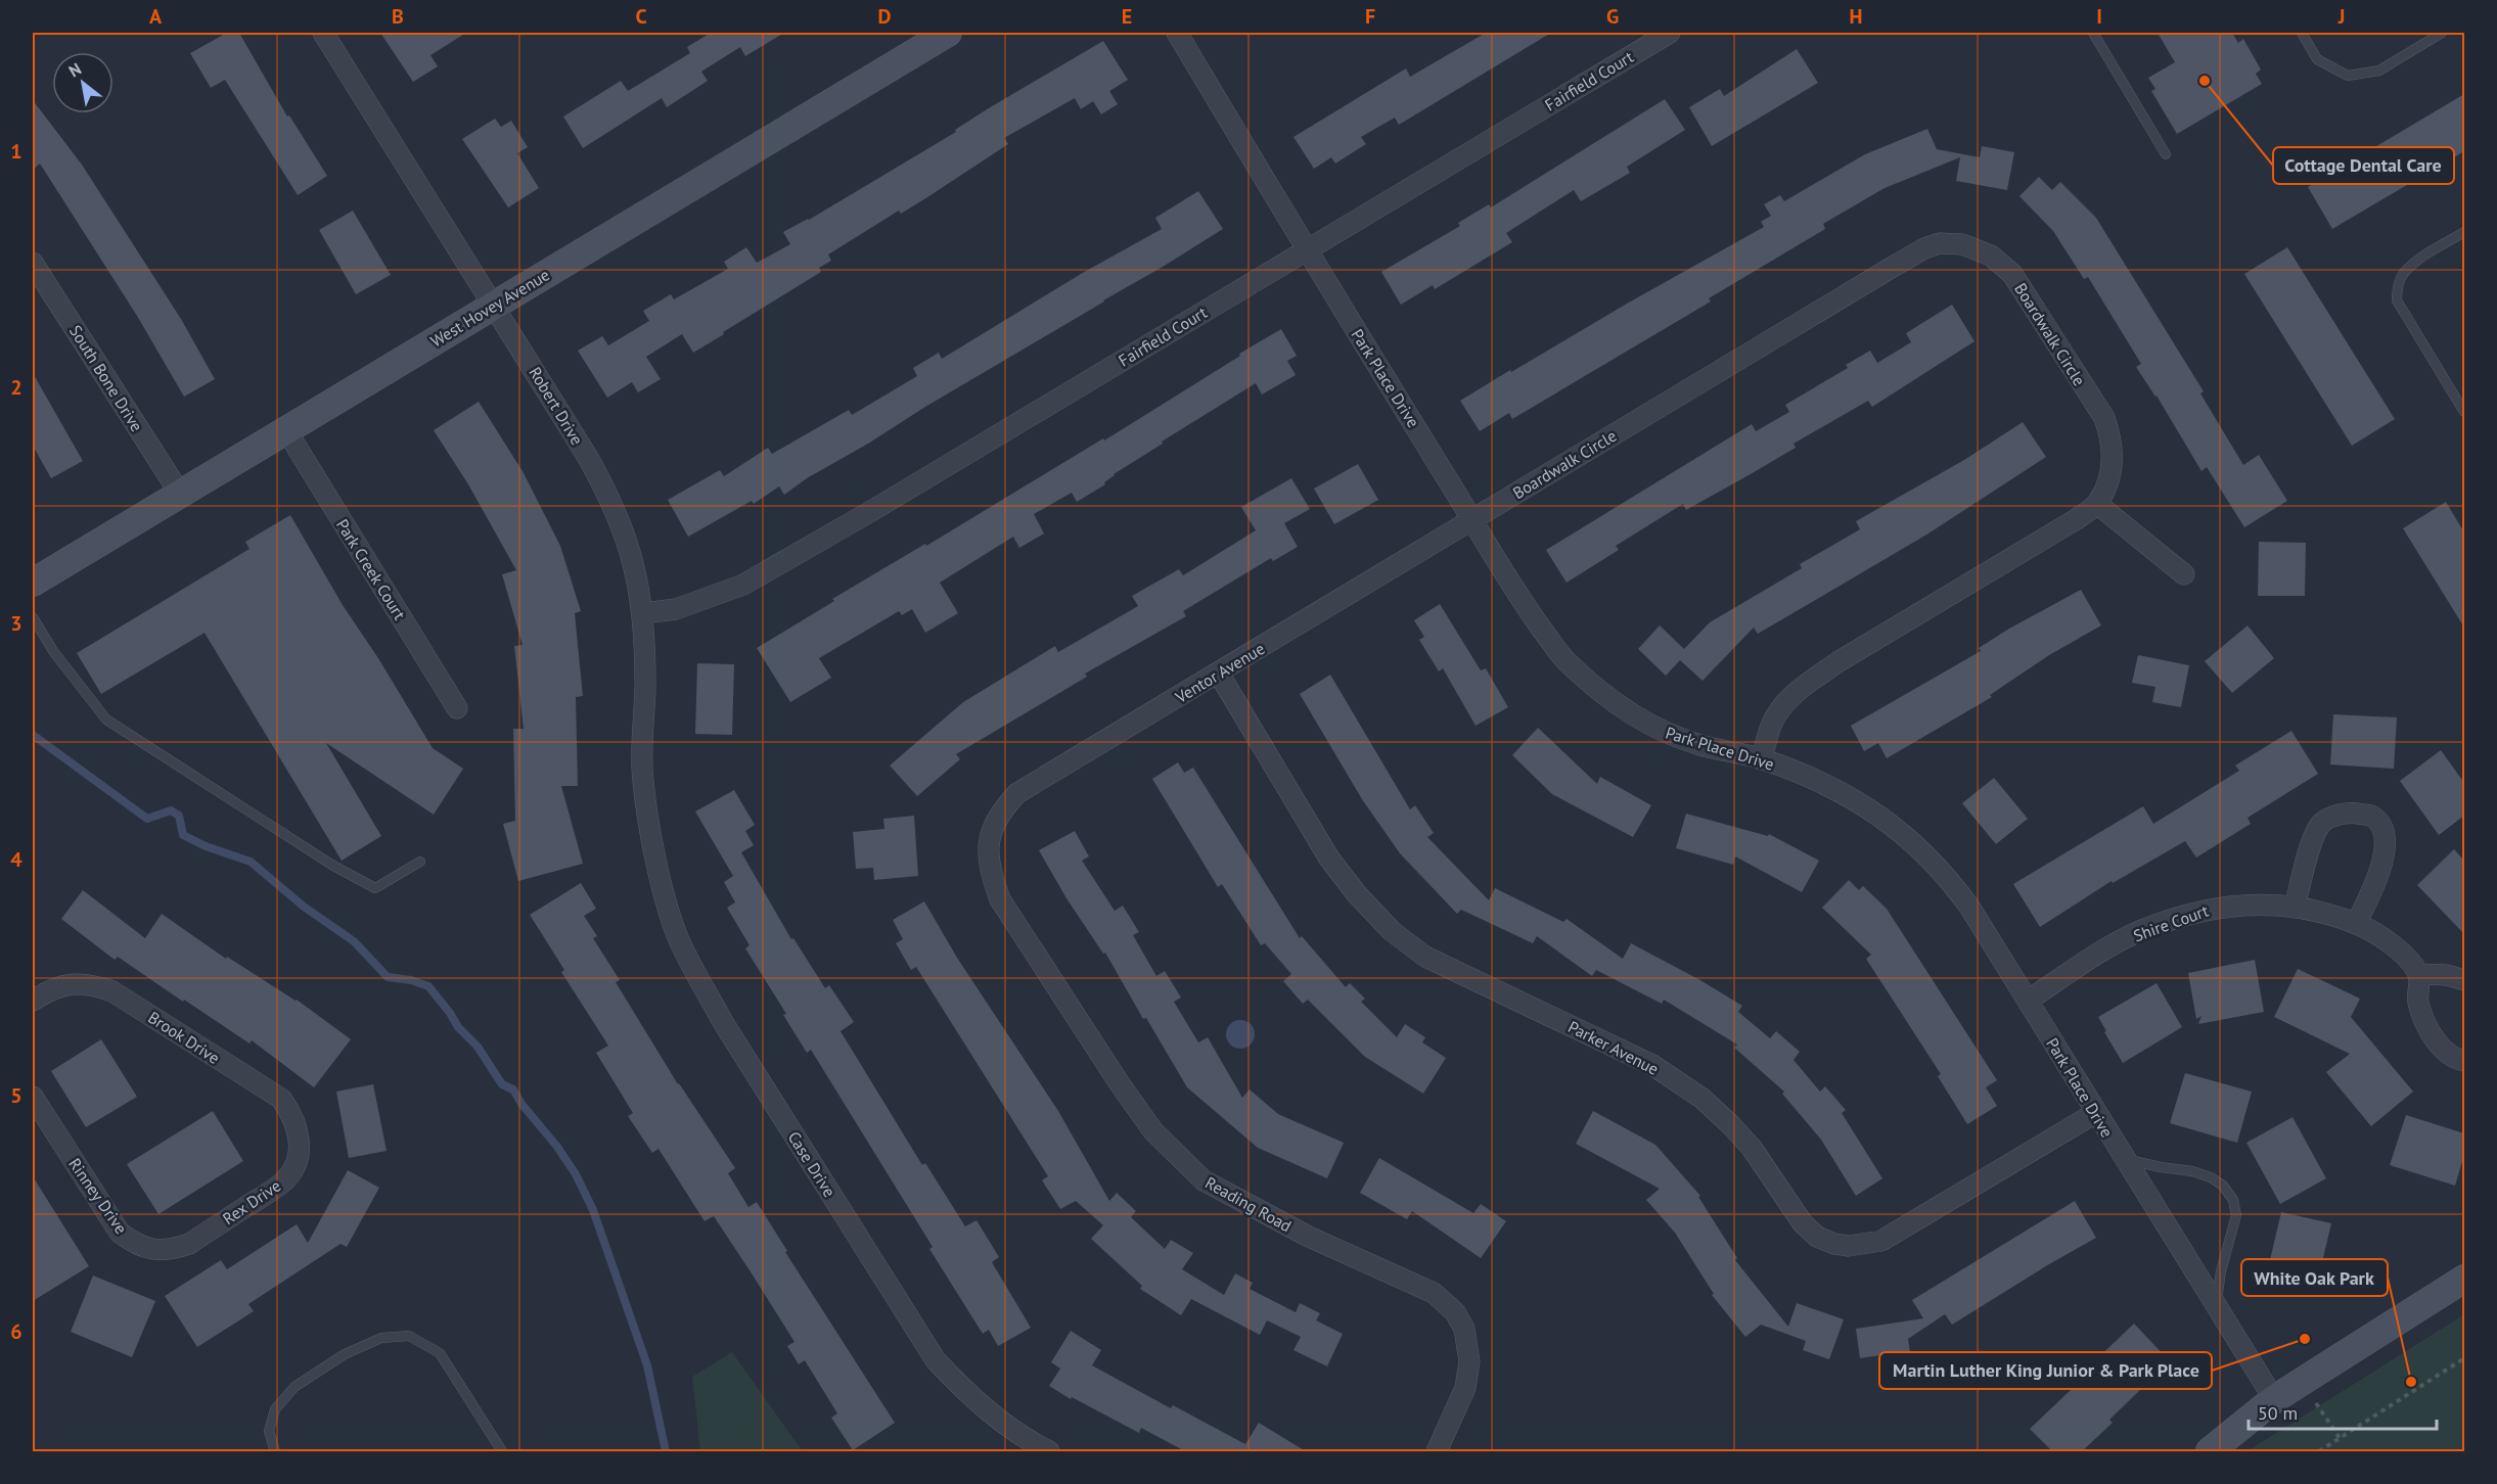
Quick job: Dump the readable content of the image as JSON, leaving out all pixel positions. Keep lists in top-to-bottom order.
{
  "streets": {
    "street": [
      "Fairfield Court",
      "West Hovey Avenue",
      "Boardwalk Circle",
      "South Bone Drive",
      "Park Place Drive",
      "Robert Drive",
      "Park Creek Court",
      "Ventor Avenue",
      "Shire Court",
      "Brook Drive",
      "Parker Avenue",
      "Case Drive",
      "Rinney Drive",
      "Rex Drive",
      "Reading Road"
    ]
  },
  "crossings": [
    ["Fairfield Court", "Park Place Drive"],
    ["Fairfield Court", "Robert Drive"],
    ["West Hovey Avenue", "South Bone Drive"],
    ["West Hovey Avenue", "Robert Drive"],
    ["West Hovey Avenue", "Park Creek Court"],
    ["Boardwalk Circle", "Park Place Drive"],
    ["Boardwalk Circle", "Ventor Avenue"],
    ["Park Place Drive", "Ventor Avenue"],
    ["Park Place Drive", "Shire Court"],
    ["Park Place Drive", "Parker Avenue"],
    ["Robert Drive", "Case Drive"],
    ["Ventor Avenue", "Parker Avenue"],
    ["Ventor Avenue", "Reading Road"],
    ["Brook Drive", "Rex Drive"],
    ["Rinney Drive", "Rex Drive"]
  ],
  "places": ["Cottage Dental Care", "Martin Luther King Junior & Park Place", "White Oak Park"],
  "scale_bar": "50 m",
  "north": "top left",
  "grid": {
    "columns": [
      "A",
      "B",
      "C",
      "D",
      "E",
      "F",
      "G",
      "H",
      "I",
      "J"
    ],
    "rows": [
      "1",
      "2",
      "3",
      "4",
      "5",
      "6"
    ]
  }
}
